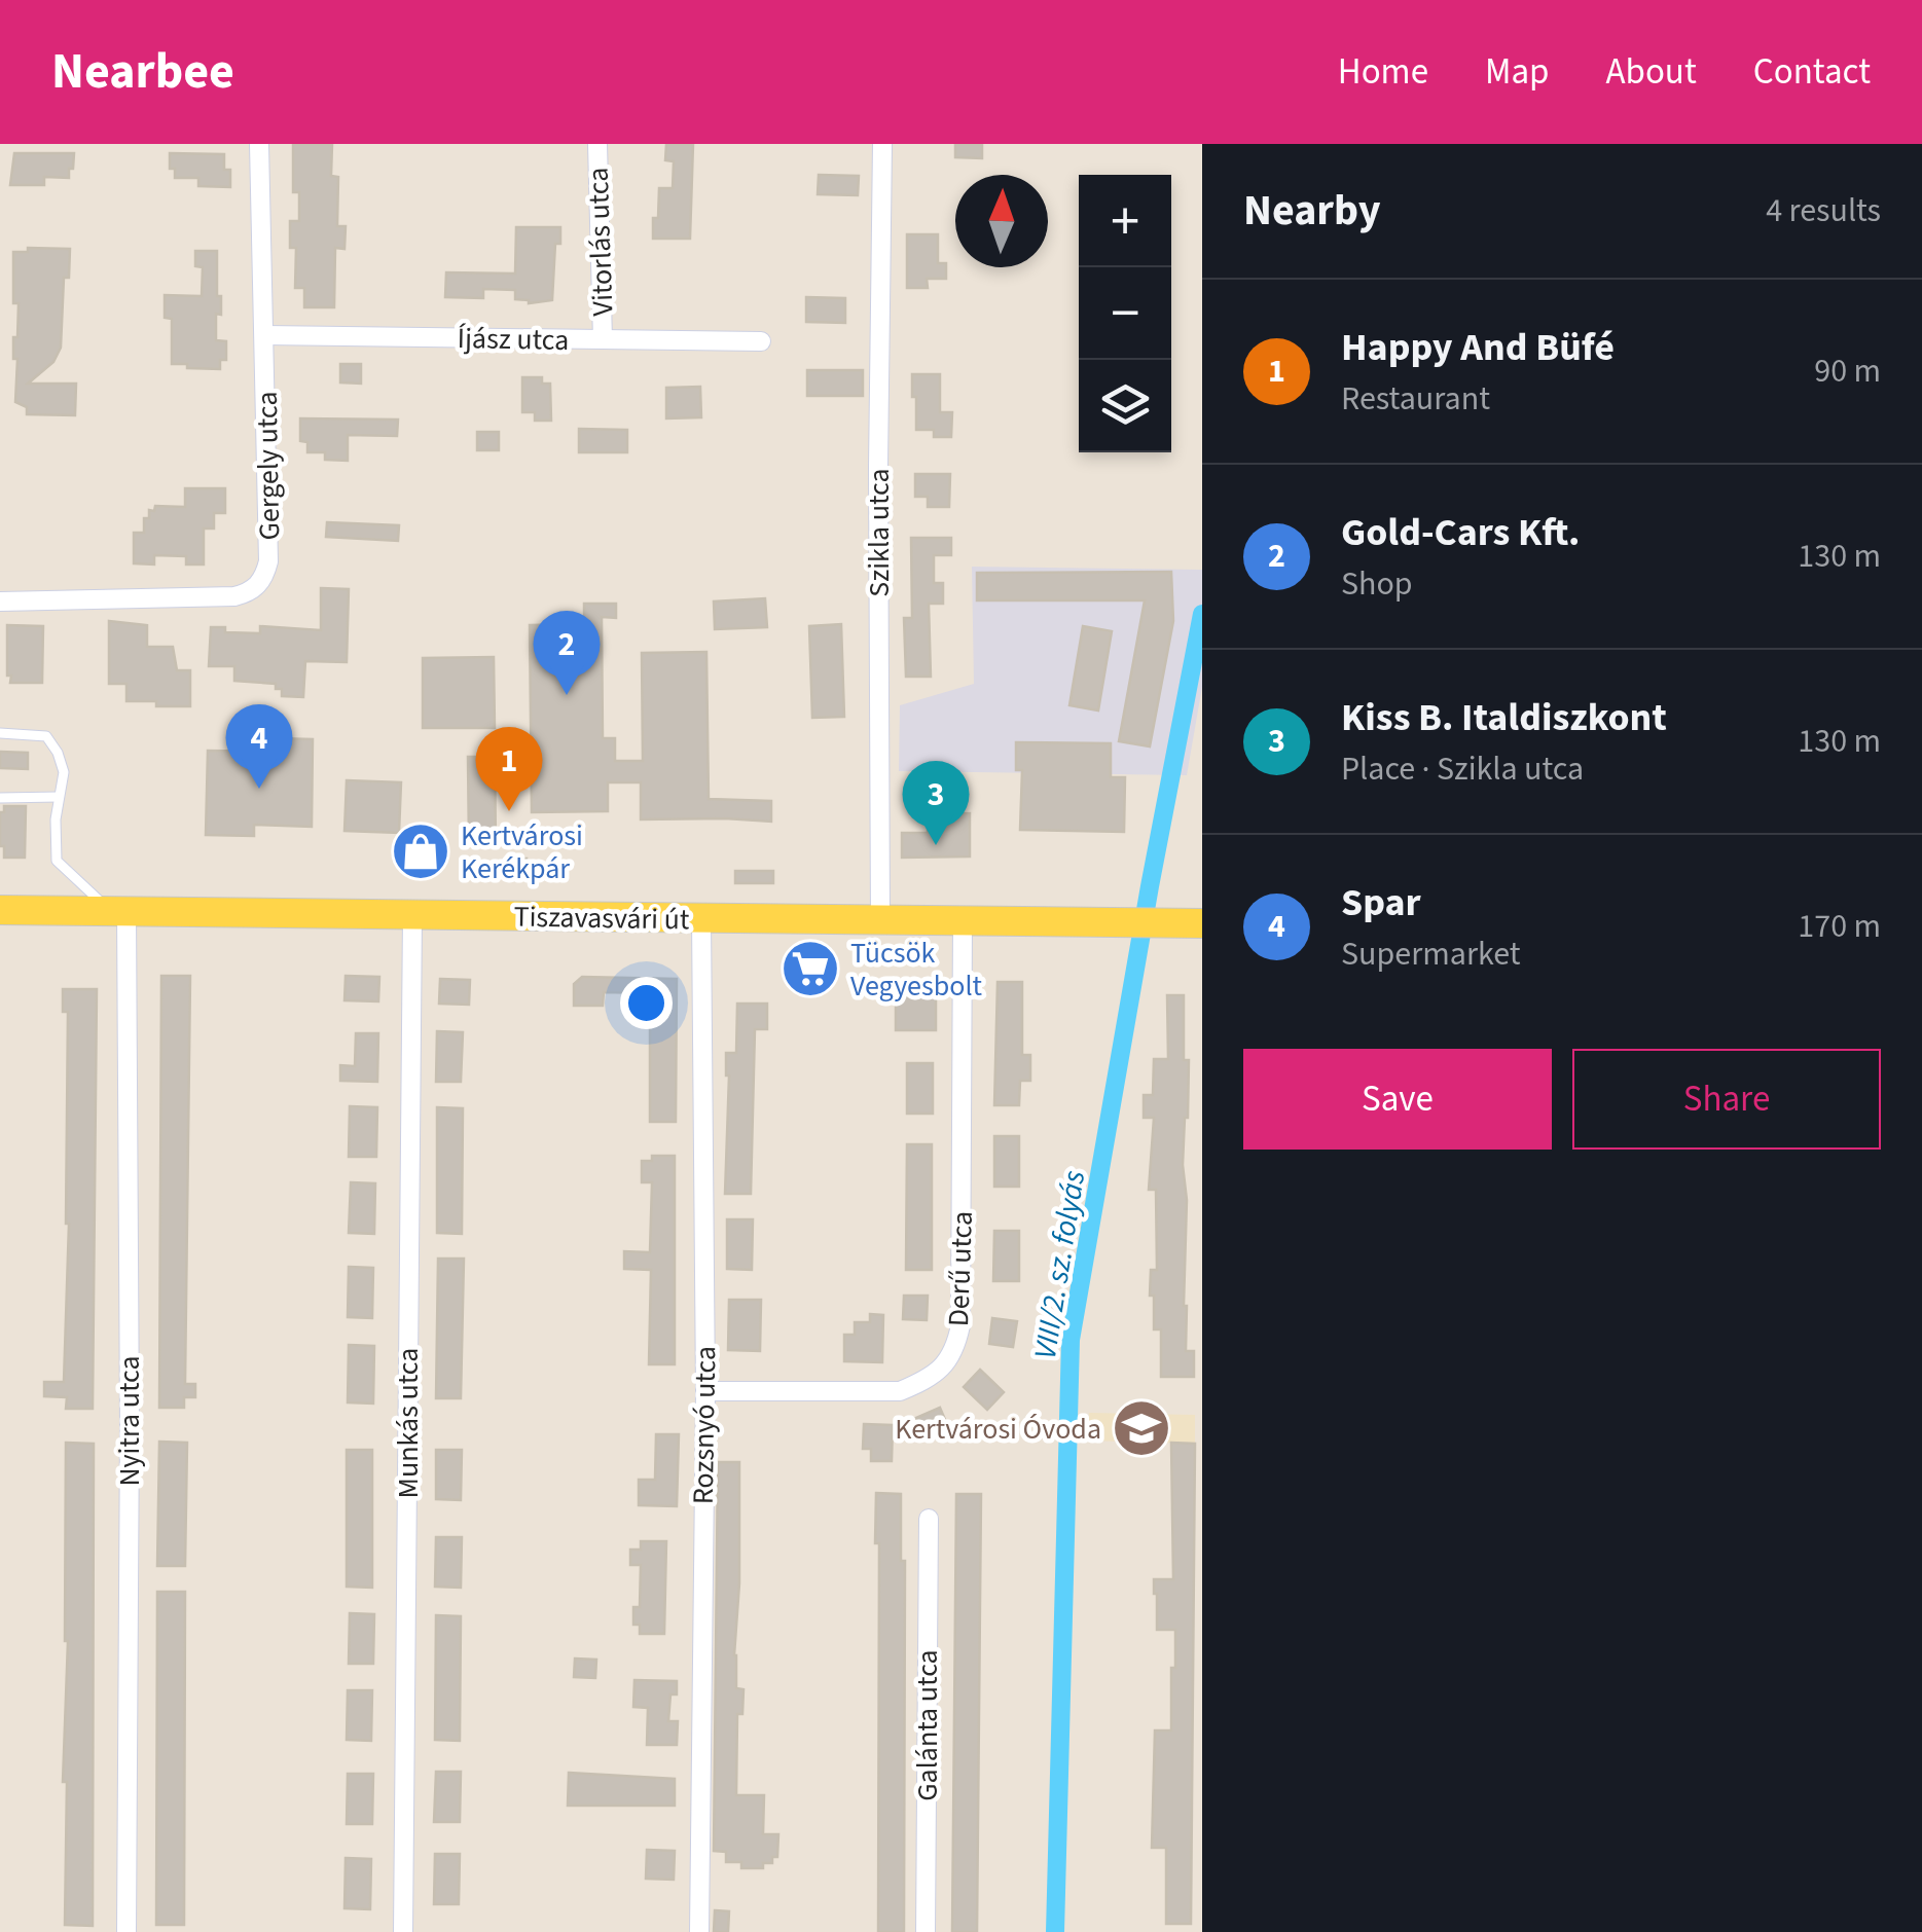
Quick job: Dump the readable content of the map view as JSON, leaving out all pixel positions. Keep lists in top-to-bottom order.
{
  "streets": {
    "main road": ["Tiszavasvári út"],
    "street": [
      "Vitorlás utca",
      "Íjász utca",
      "Gergely utca",
      "Szikla utca",
      "Derű utca",
      "Nyitra utca",
      "Munkás utca",
      "Rozsnyó utca",
      "Galánta utca"
    ]
  },
  "crossings": [
    ["Vitorlás utca", "Íjász utca"],
    ["Íjász utca", "Gergely utca"],
    ["Szikla utca", "Tiszavasvári út"],
    ["Tiszavasvári út", "Derű utca"],
    ["Tiszavasvári út", "Nyitra utca"],
    ["Tiszavasvári út", "Munkás utca"],
    ["Tiszavasvári út", "Rozsnyó utca"],
    ["Derű utca", "Rozsnyó utca"]
  ],
  "water": ["VIII/2. sz. folyás"],
  "places": {
    "shop": ["Kertvárosi Kerékpár"],
    "supermarket": ["Tücsök Vegyesbolt"],
    "school or university": ["Kertvárosi Óvoda"]
  },
  "north": "top",
  "page": {
    "header": "Nearbee",
    "nav": [
      "Home",
      "Map",
      "About",
      "Contact"
    ],
    "heading": ["Nearby", "4 results"],
    "map_buttons": ["+", "−"],
    "list": [
      {
        "mark": "1",
        "name": "Happy And Büfé",
        "note": "Restaurant",
        "value": "90 m"
      },
      {
        "mark": "2",
        "name": "Gold-Cars Kft.",
        "note": "Shop",
        "value": "130 m"
      },
      {
        "mark": "3",
        "name": "Kiss B. Italdiszkont",
        "note": "Place · Szikla utca",
        "value": "130 m"
      },
      {
        "mark": "4",
        "name": "Spar",
        "note": "Supermarket",
        "value": "170 m"
      }
    ],
    "pins": [
      "2",
      "4",
      "1",
      "3"
    ],
    "buttons": ["Save", "Share"]
  }
}
